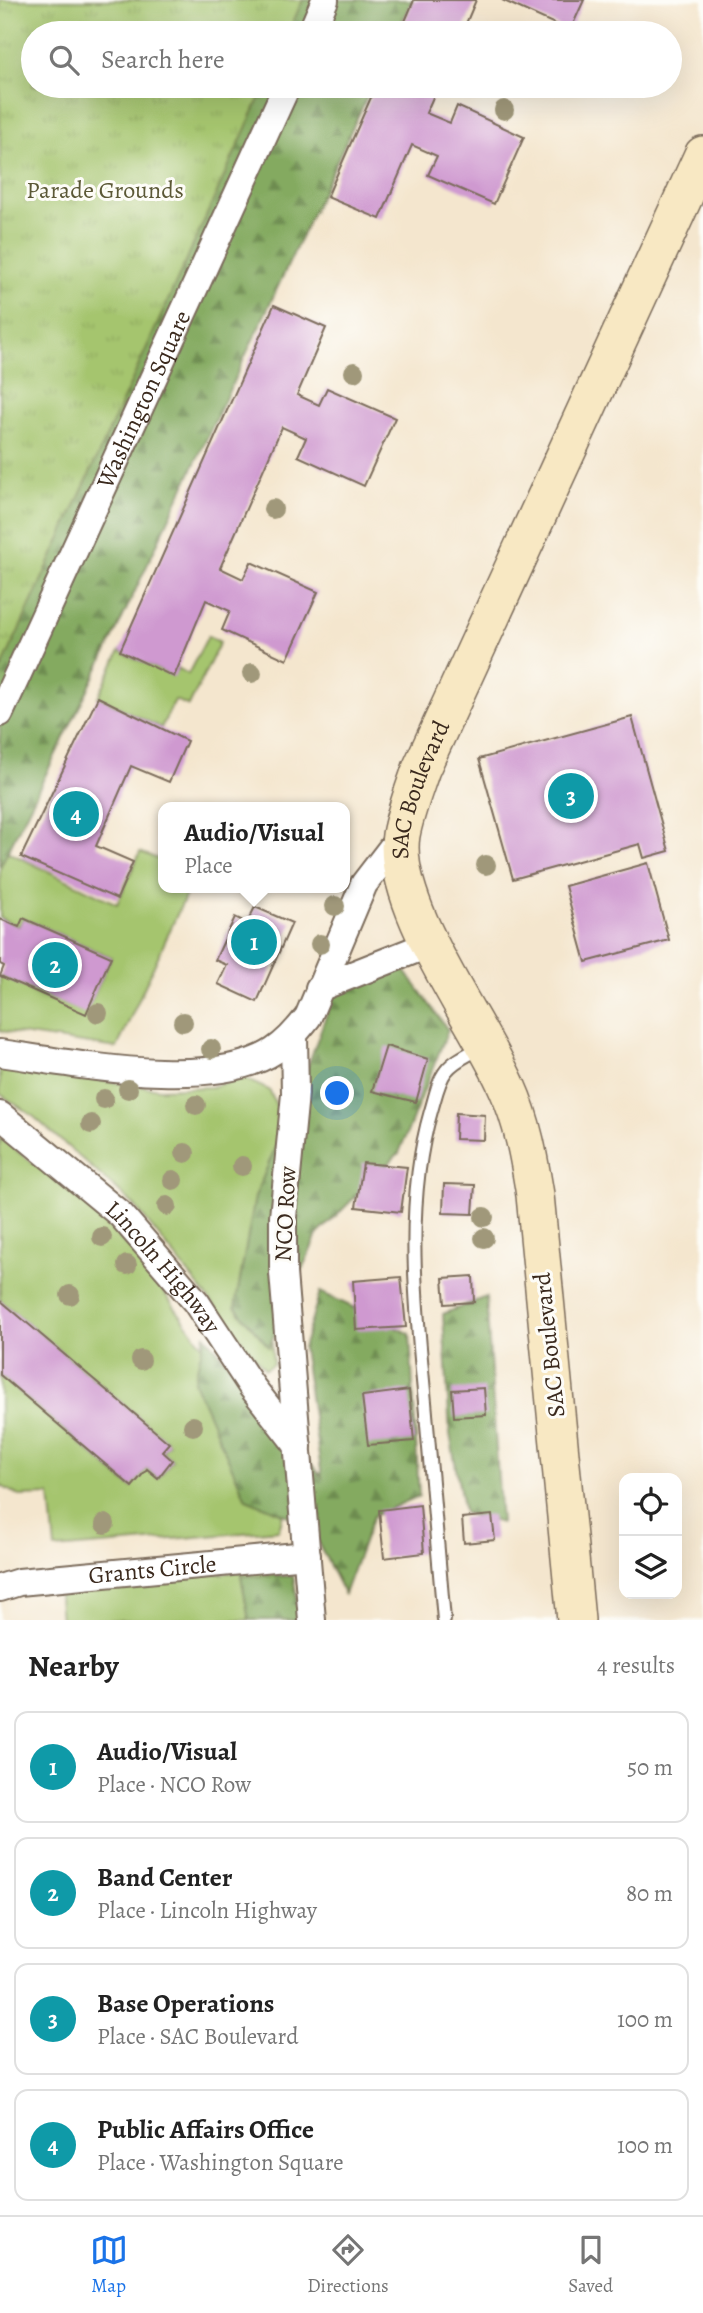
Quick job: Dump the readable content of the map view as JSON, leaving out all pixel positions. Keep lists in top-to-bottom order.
{
  "streets": {
    "street": [
      "Washington Square",
      "SAC Boulevard",
      "NCO Row",
      "Lincoln Highway",
      "Grants Circle"
    ]
  },
  "crossings": [
    ["NCO Row", "Lincoln Highway"],
    ["NCO Row", "Grants Circle"]
  ],
  "parks": ["Parade Grounds"],
  "page": {
    "search": "Search here",
    "pins": [
      "3",
      "4",
      "1",
      "2"
    ],
    "popup": ["Audio/Visual", "Place"],
    "heading": ["Nearby", "4 results"],
    "list": [
      {
        "mark": "1",
        "name": "Audio/Visual",
        "note": "Place · NCO Row",
        "value": "50 m"
      },
      {
        "mark": "2",
        "name": "Band Center",
        "note": "Place · Lincoln Highway",
        "value": "80 m"
      },
      {
        "mark": "3",
        "name": "Base Operations",
        "note": "Place · SAC Boulevard",
        "value": "100 m"
      },
      {
        "mark": "4",
        "name": "Public Affairs Office",
        "note": "Place · Washington Square",
        "value": "100 m"
      }
    ],
    "nav": ["Map", "Directions", "Saved"]
  }
}
